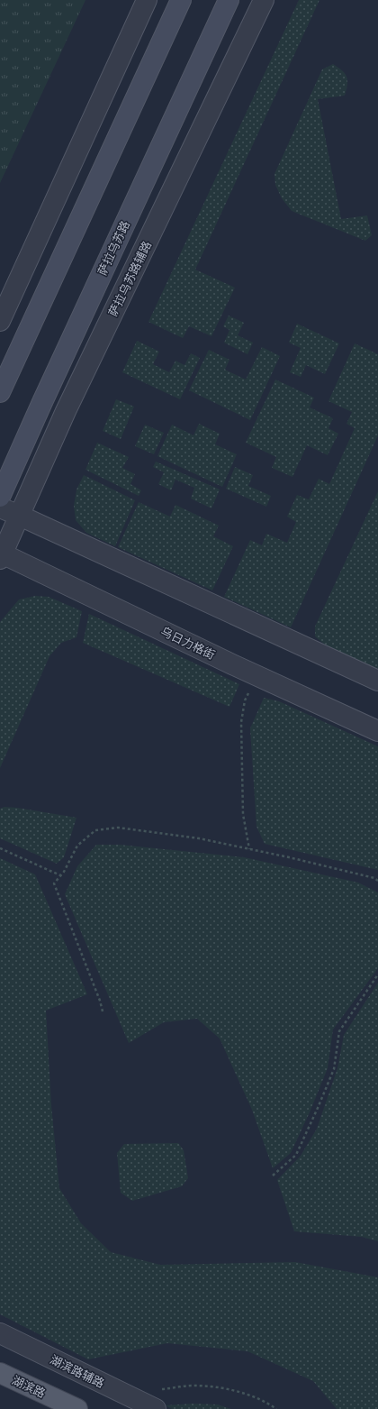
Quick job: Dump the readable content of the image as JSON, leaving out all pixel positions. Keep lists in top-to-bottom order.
{
  "streets": {
    "main road": ["萨拉乌苏路", "湖滨路"],
    "street": ["萨拉乌苏路辅路", "乌日力格街", "湖滨路辅路"]
  },
  "crossings": [
    ["萨拉乌苏路辅路", "乌日力格街"]
  ]
}
